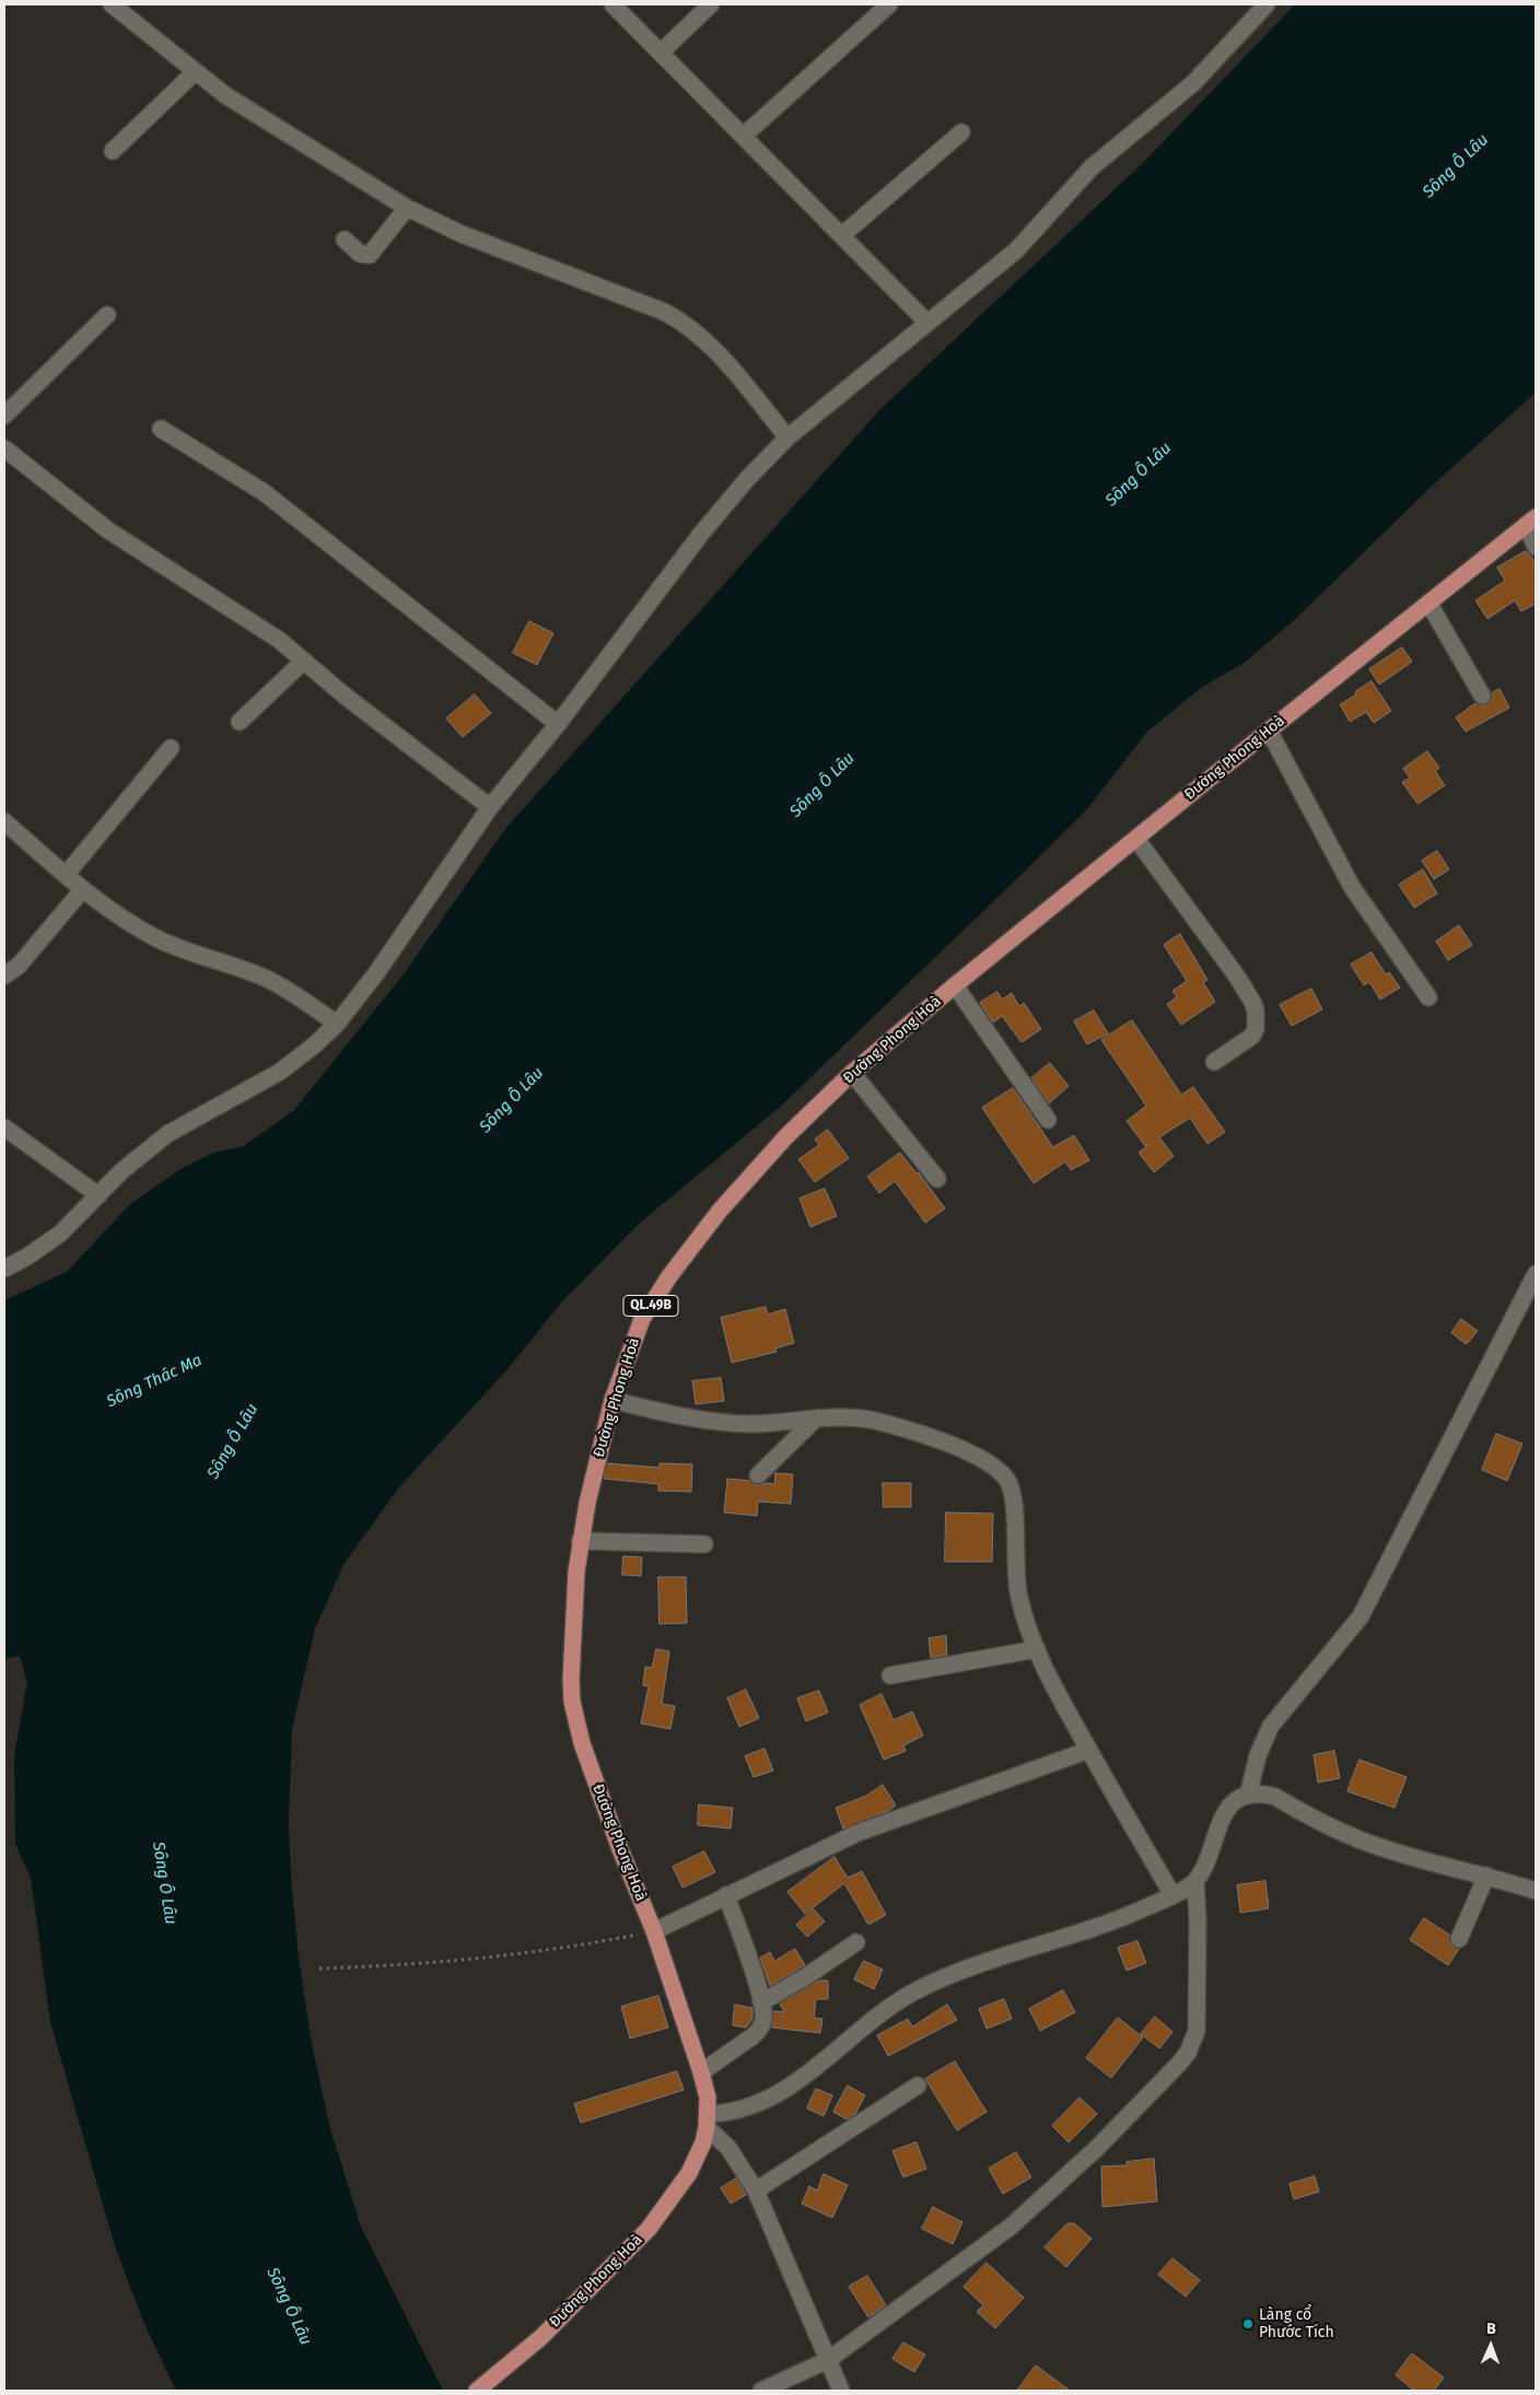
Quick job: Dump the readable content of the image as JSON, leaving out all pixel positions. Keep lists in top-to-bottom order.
{
  "streets": {
    "main road": ["Đường Phong Hoà", "QL.49B"]
  },
  "water": ["Sông Ô Lâu", "Sông Thác Ma"],
  "places": ["Làng cổ Phước Tích"],
  "north": "top"
}
